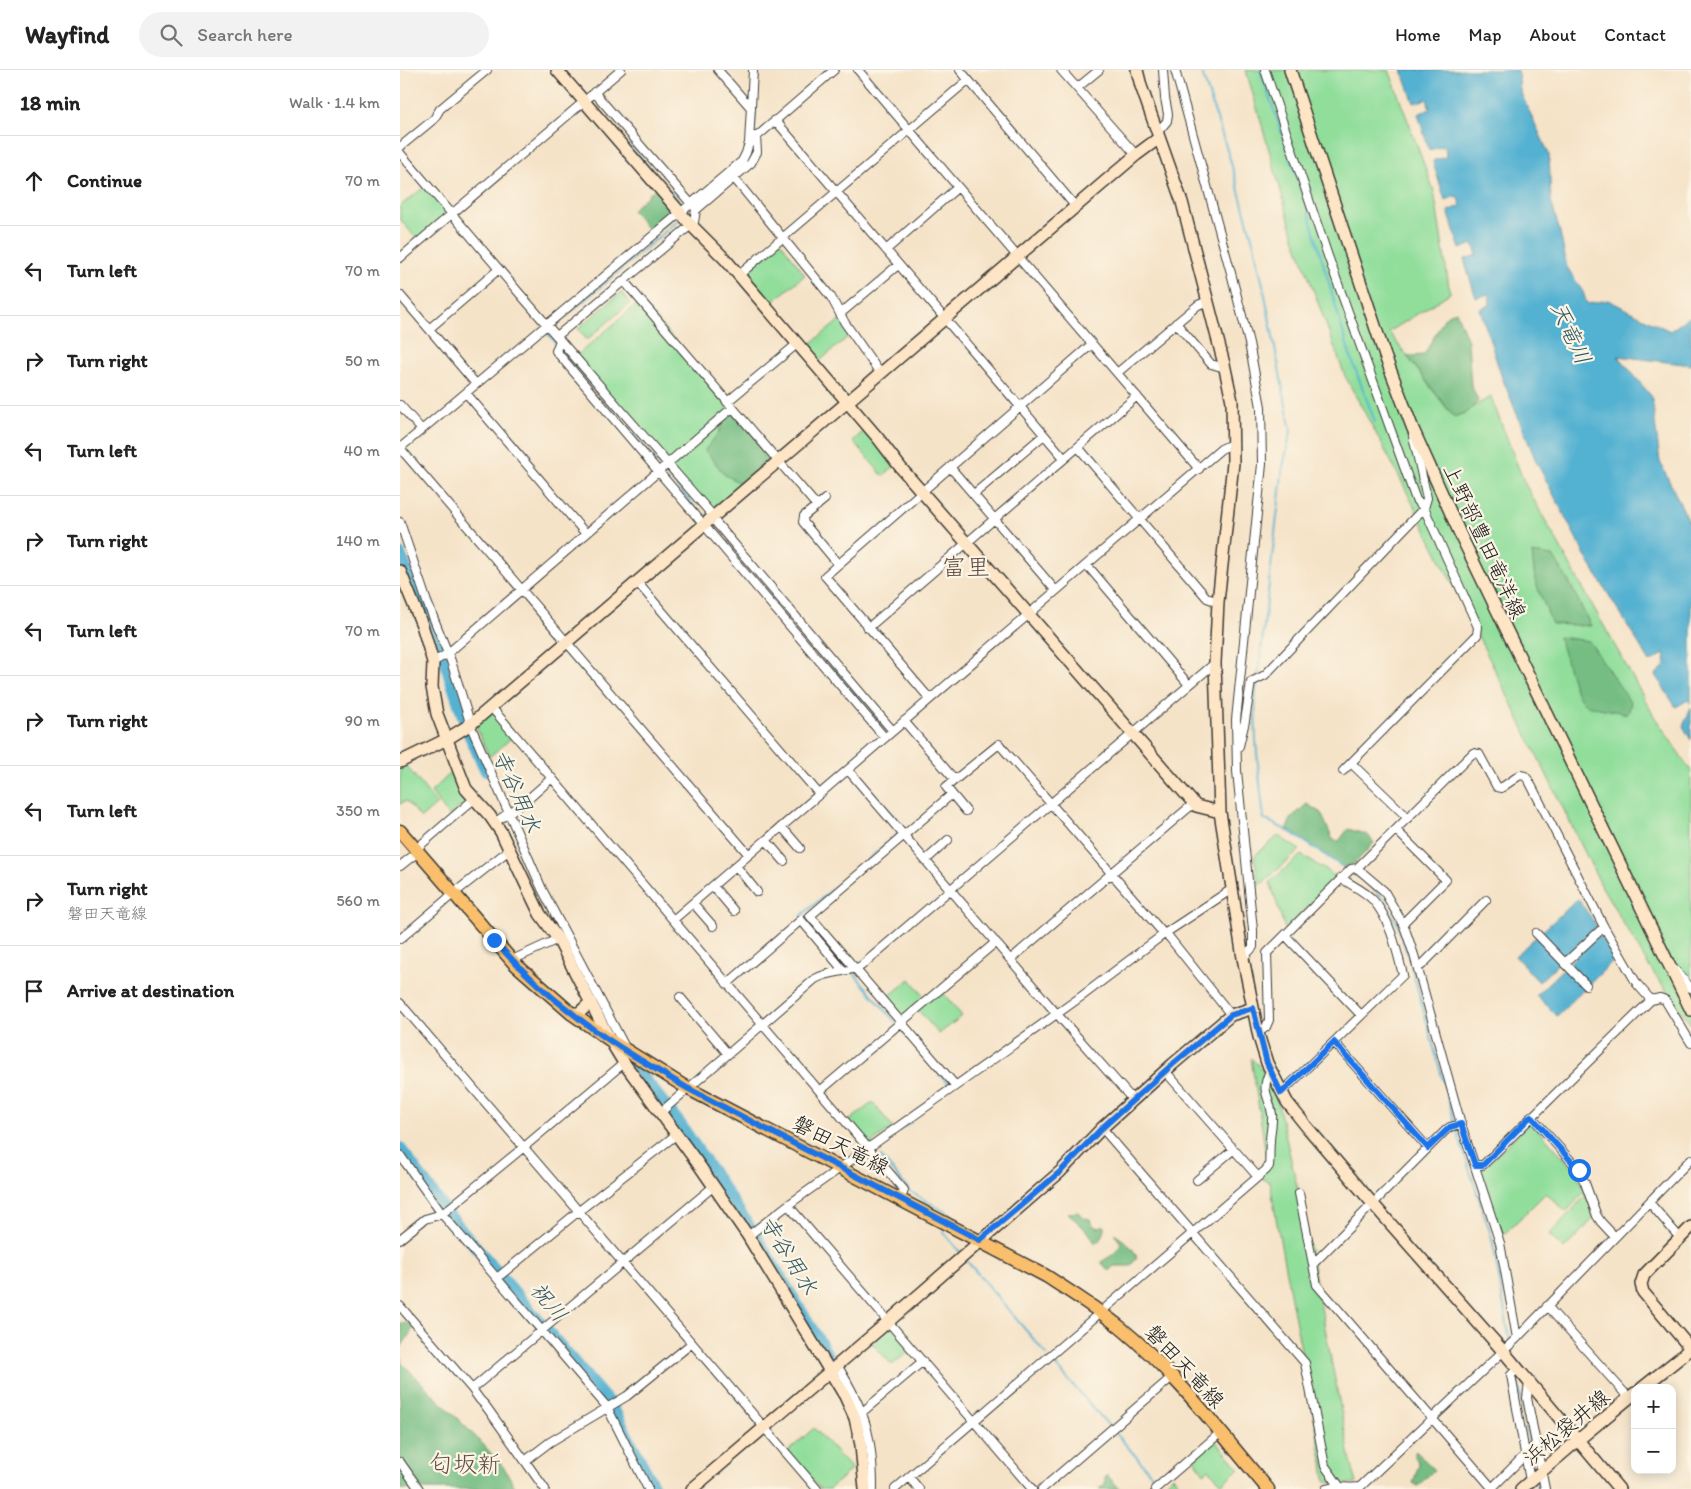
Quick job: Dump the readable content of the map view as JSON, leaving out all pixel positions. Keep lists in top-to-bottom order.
{
  "streets": {
    "main road": ["磐田天竜線"],
    "street": ["上野部豊田竜洋線", "浜松袋井線"]
  },
  "districts": ["富里", "匂坂新"],
  "water": ["天竜川", "寺谷用水", "祝川"],
  "page": {
    "header": "Wayfind",
    "search": "Search here",
    "nav": [
      "Home",
      "Map",
      "About",
      "Contact"
    ],
    "heading": ["18 min", "Walk · 1.4 km"],
    "list": [
      ["Continue", "70 m"],
      ["Turn left", "70 m"],
      ["Turn right", "50 m"],
      ["Turn left", "40 m"],
      ["Turn right", "140 m"],
      ["Turn left", "70 m"],
      ["Turn right", "90 m"],
      ["Turn left", "350 m"],
      ["Turn right", "磐田天竜線", "560 m"],
      "Arrive at destination"
    ],
    "map_buttons": ["+", "−"]
  }
}
